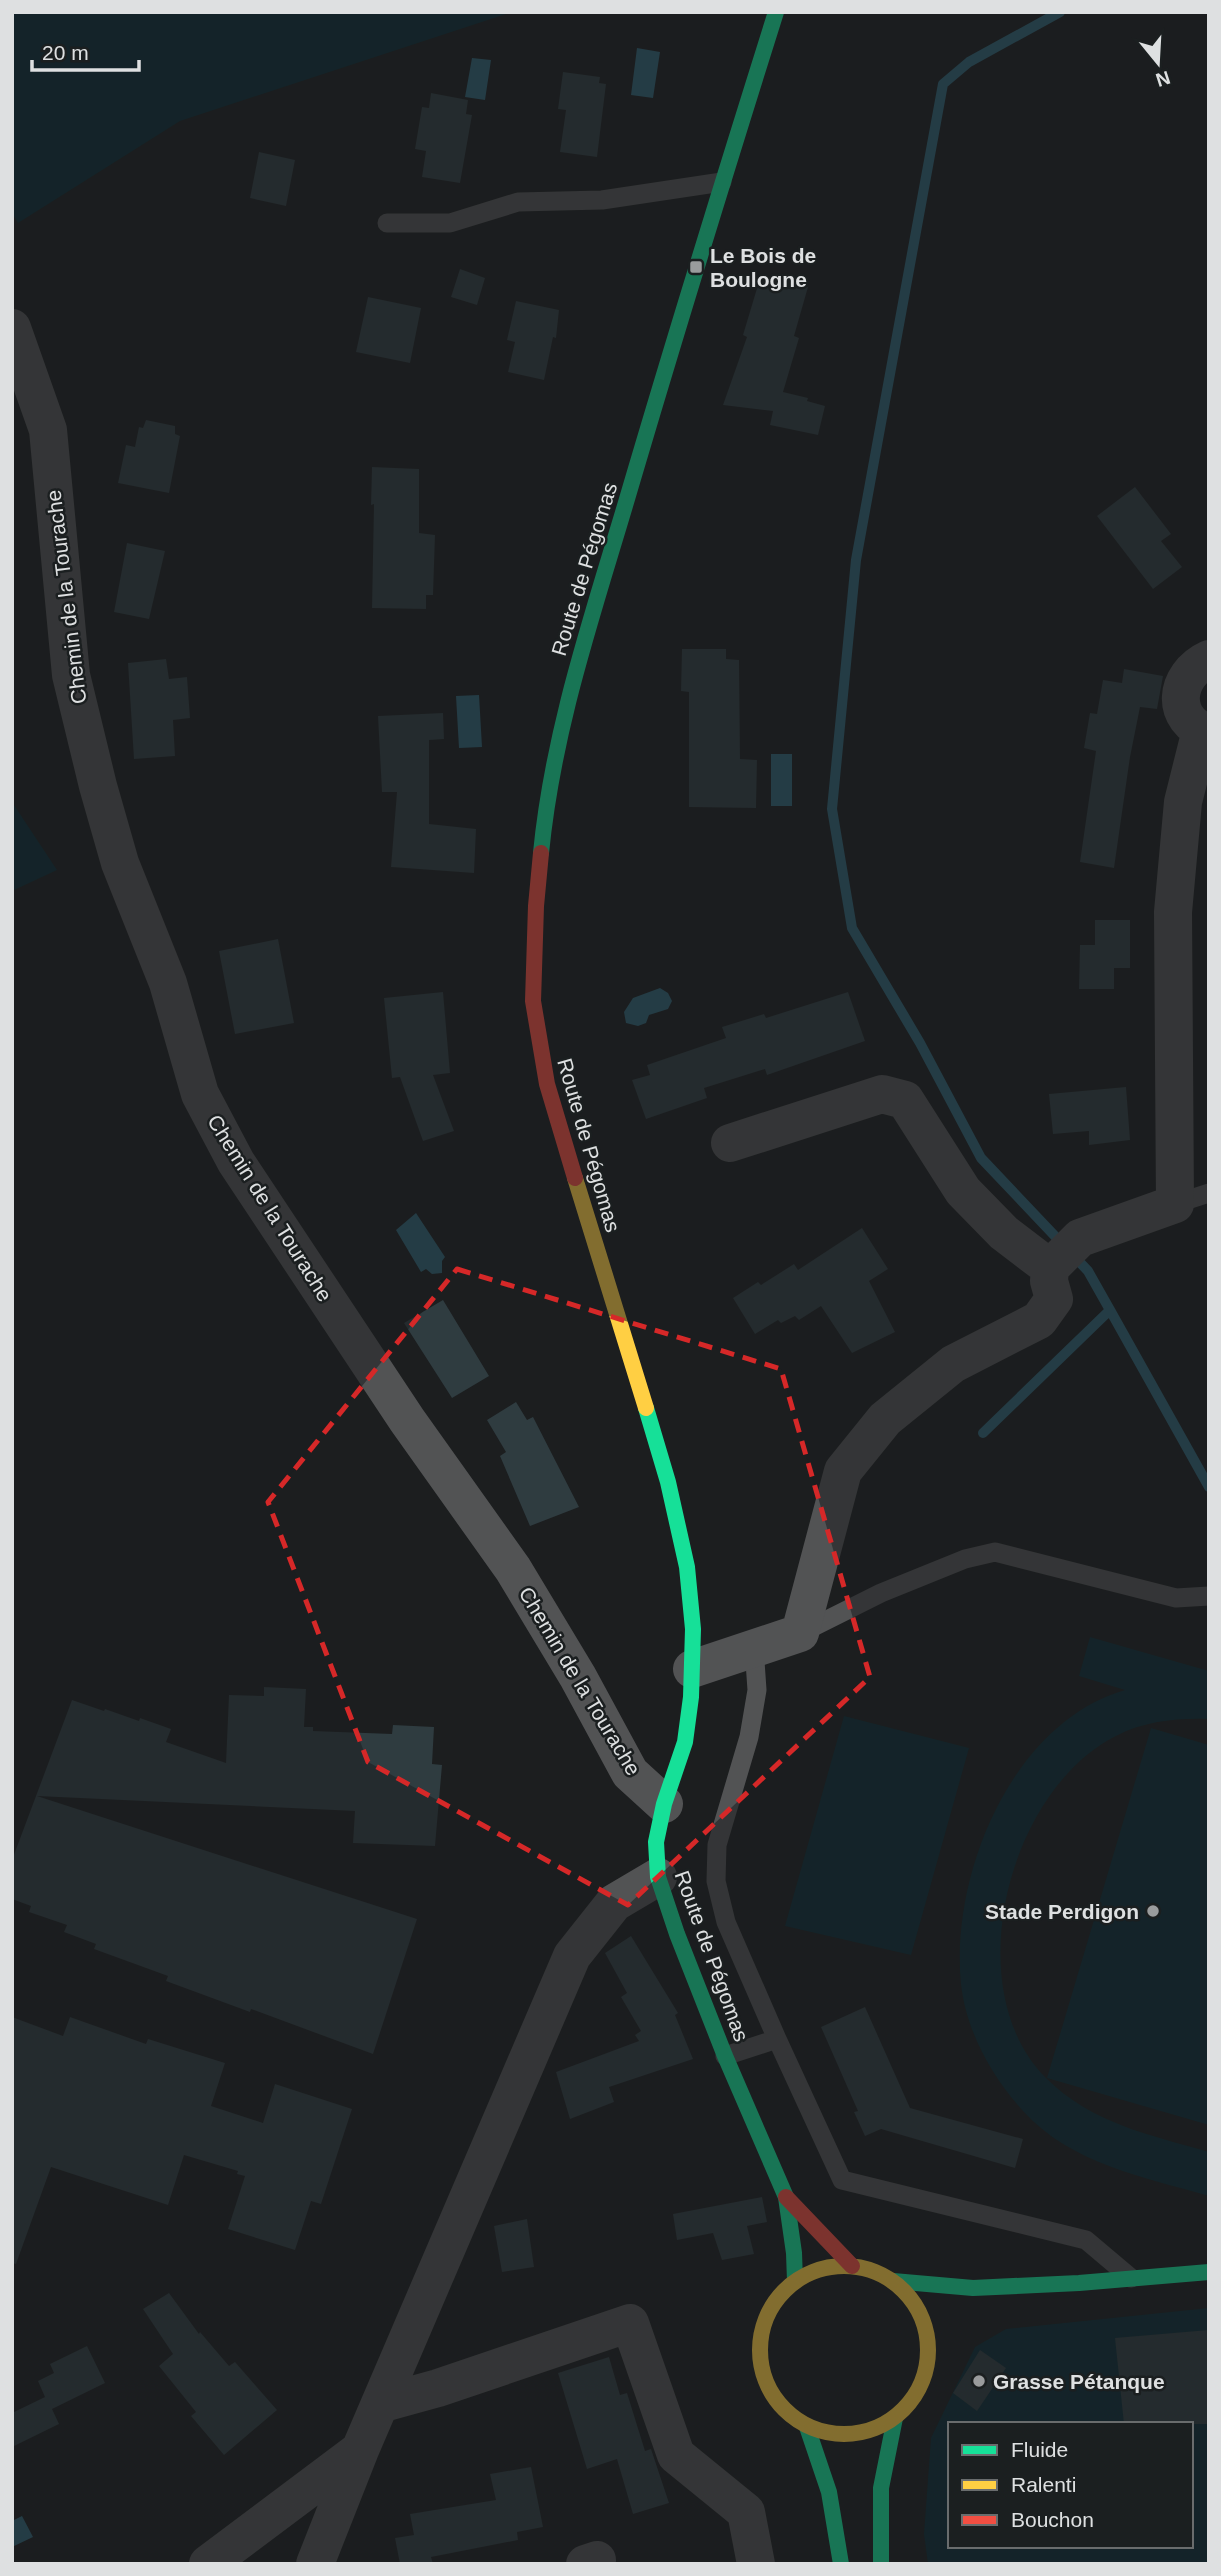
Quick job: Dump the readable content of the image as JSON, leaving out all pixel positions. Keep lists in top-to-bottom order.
{
  "streets": {
    "main road": ["Route de Pégomas"],
    "street": ["Chemin de la Tourache"]
  },
  "crossings": [
    ["Route de Pégomas", "Chemin de la Tourache"]
  ],
  "places": {
    "transit": ["Le Bois de Boulogne"],
    "other": ["Stade Perdigon", "Grasse Pétanque"]
  },
  "legend": ["Fluide", "Ralenti", "Bouchon"],
  "scale_bar": "20 m",
  "north": "bottom"
}
